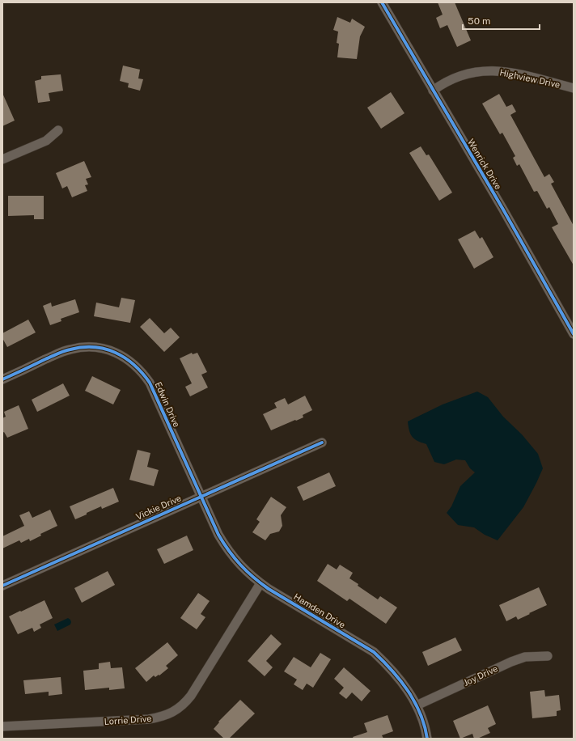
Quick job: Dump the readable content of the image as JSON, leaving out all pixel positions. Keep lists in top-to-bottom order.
{
  "streets": {
    "street": [
      "Highview Drive",
      "Wenrick Drive",
      "Edwin Drive",
      "Vickie Drive",
      "Hamden Drive",
      "Joy Drive",
      "Lorrie Drive"
    ]
  },
  "crossings": [
    ["Highview Drive", "Wenrick Drive"],
    ["Edwin Drive", "Vickie Drive"],
    ["Edwin Drive", "Hamden Drive"],
    ["Vickie Drive", "Hamden Drive"],
    ["Hamden Drive", "Joy Drive"],
    ["Hamden Drive", "Lorrie Drive"]
  ],
  "scale_bar": "50 m"
}
